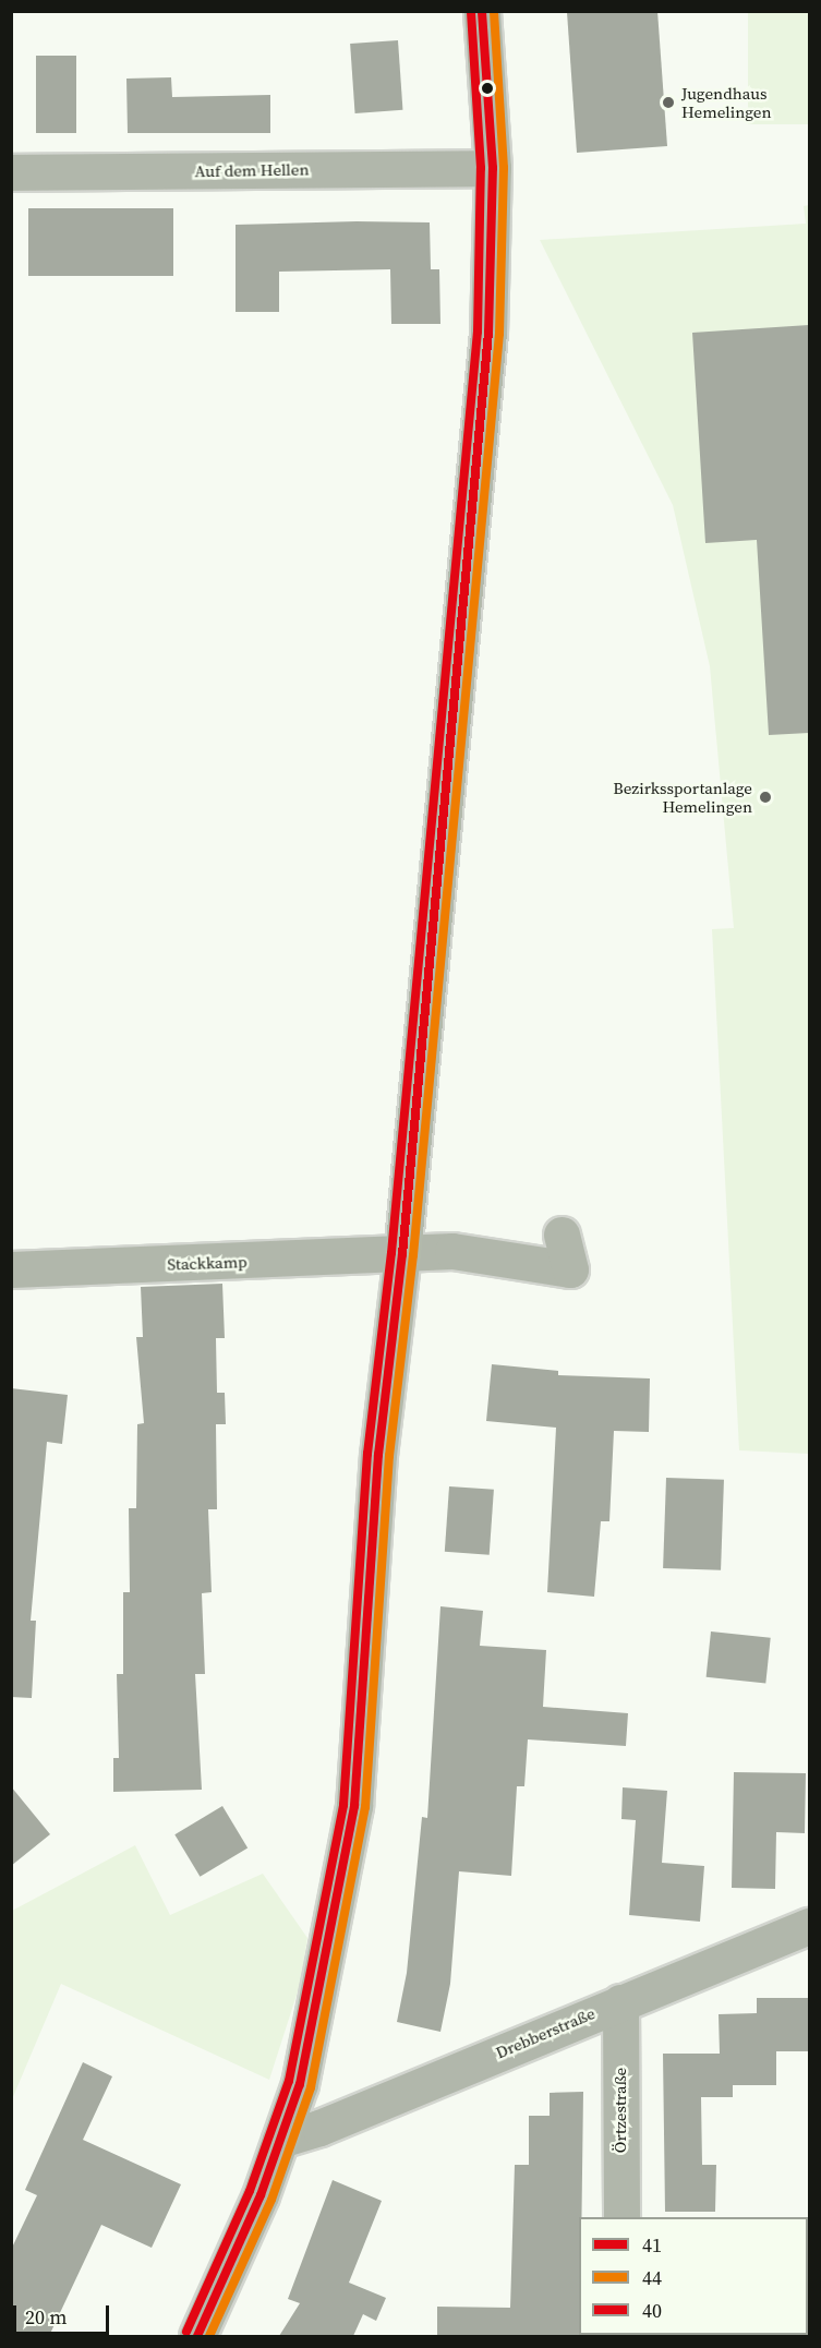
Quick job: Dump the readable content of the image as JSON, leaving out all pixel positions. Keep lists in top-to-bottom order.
{
  "streets": {
    "street": [
      "Auf dem Hellen",
      "Stackkamp",
      "Drebberstraße",
      "Örtzestraße"
    ]
  },
  "crossings": [
    ["Drebberstraße", "Örtzestraße"]
  ],
  "places": ["Jugendhaus Hemelingen", "Bezirkssportanlage Hemelingen"],
  "lines": ["transit line 41", "transit line 44", "transit line 40"],
  "legend": ["41", "44", "40"],
  "scale_bar": "20 m"
}
